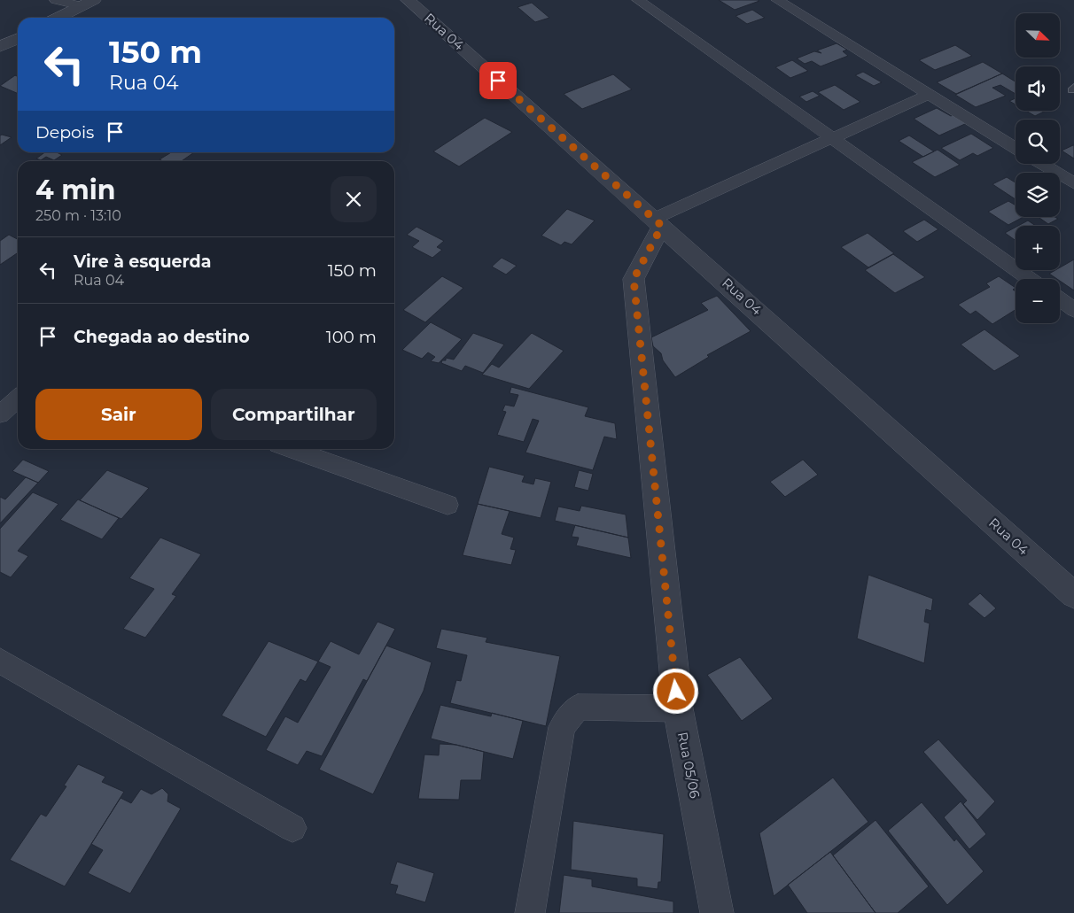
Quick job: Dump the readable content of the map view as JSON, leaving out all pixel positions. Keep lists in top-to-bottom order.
{
  "streets": {
    "street": ["Rua 04", "Rua 05/06"]
  },
  "crossings": [
    ["Rua 04", "Rua 05/06"]
  ],
  "north": "bottom right",
  "page": {
    "map_buttons": ["+", "−"],
    "turn": ["150 m", "Rua 04"],
    "then": "Depois",
    "heading": ["4 min", "250 m · 13:10"],
    "list": [
      {
        "name": "Vire à esquerda",
        "note": "Rua 04",
        "value": "150 m"
      },
      {
        "name": "Chegada ao destino",
        "value": "100 m"
      }
    ],
    "buttons": ["Sair", "Compartilhar"]
  }
}
